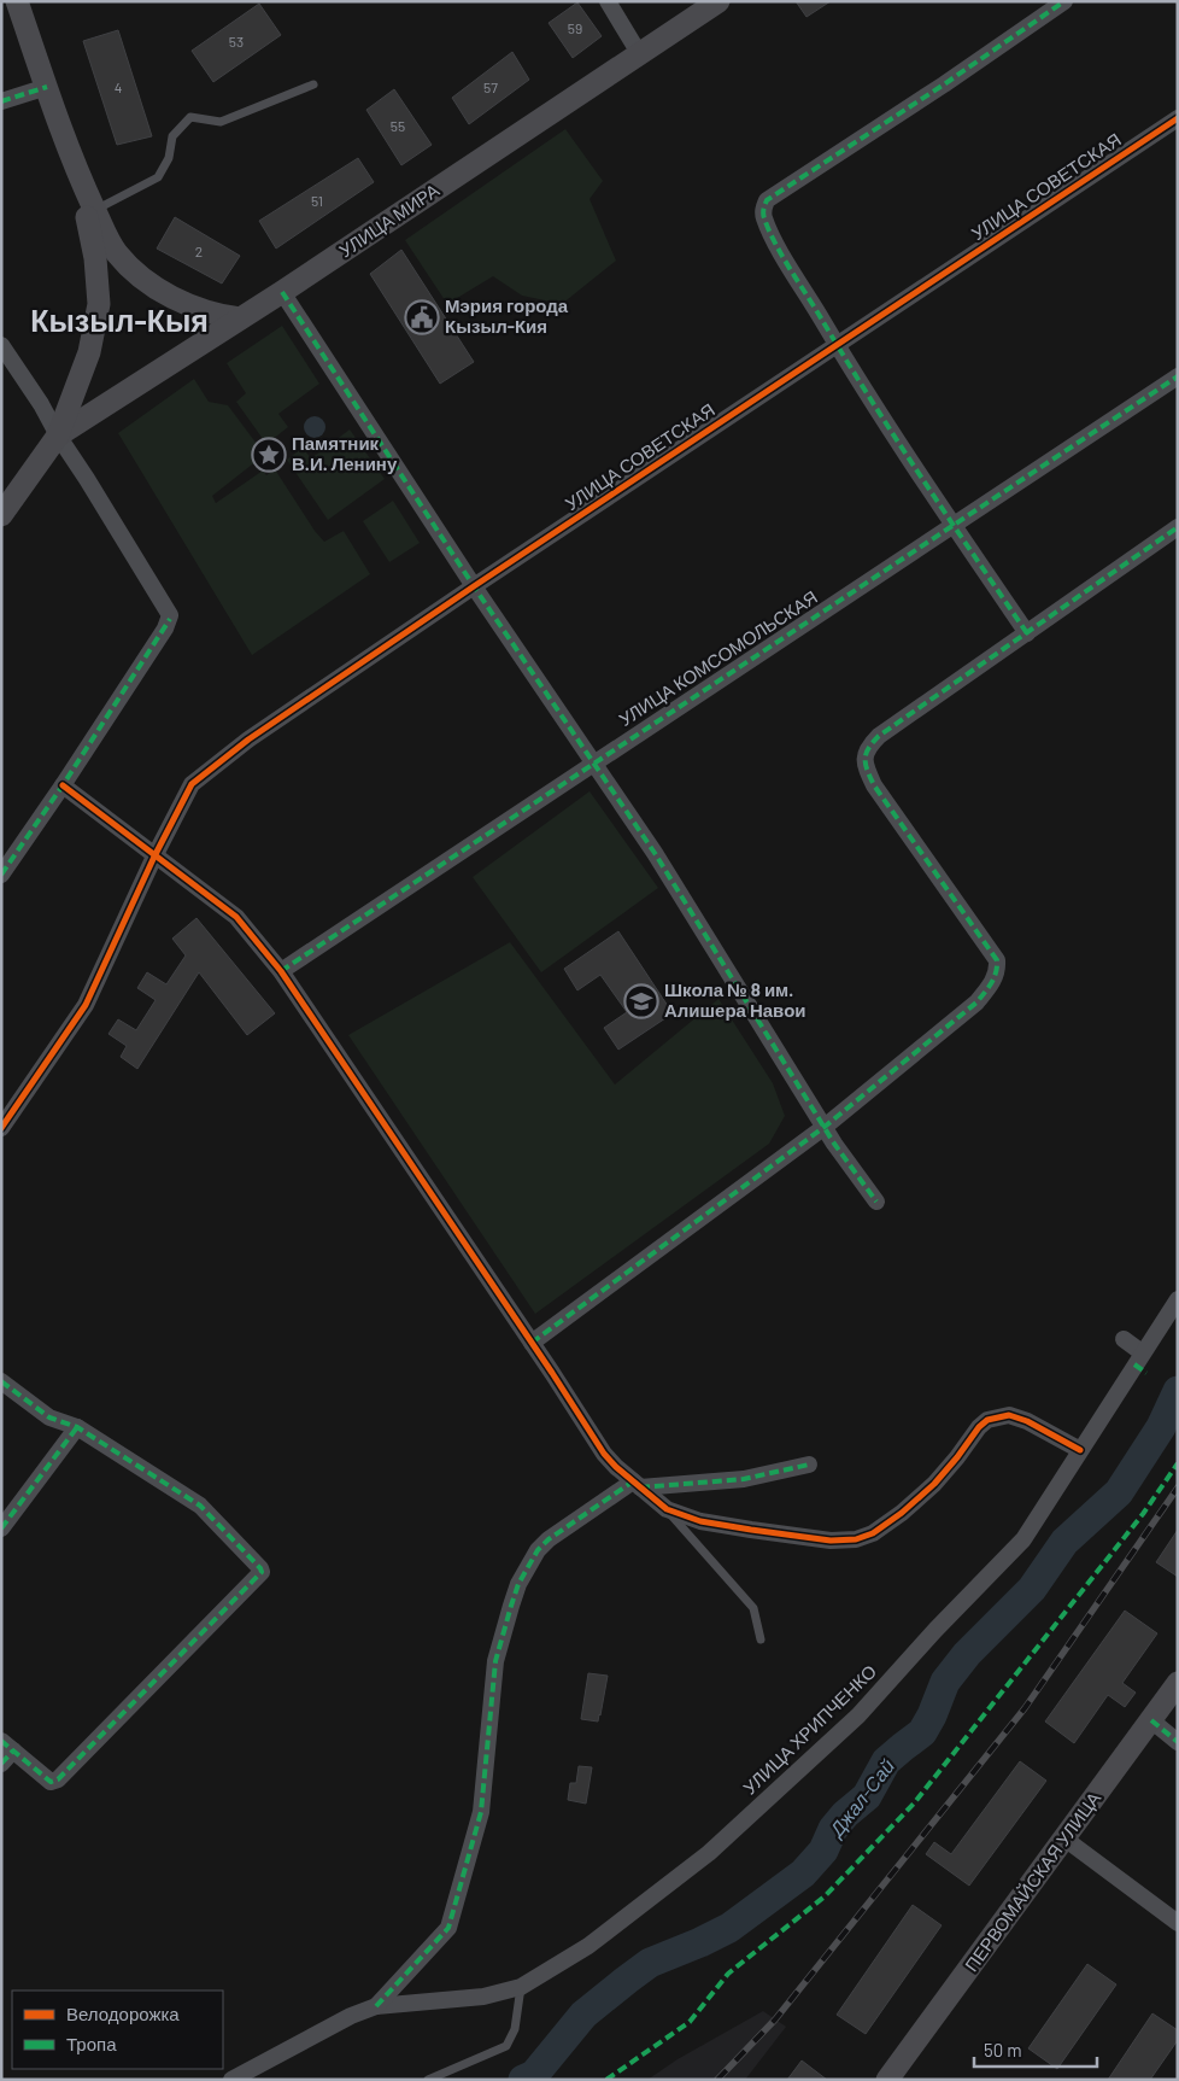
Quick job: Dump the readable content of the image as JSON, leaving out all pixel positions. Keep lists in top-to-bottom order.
{
  "streets": {
    "main road": ["УЛИЦА МИРА", "ПЕРВОМАЙСКАЯ УЛИЦА"],
    "street": ["УЛИЦА СОВЕТСКАЯ", "УЛИЦА КОМСОМОЛЬСКАЯ", "УЛИЦА ХРИПЧЕНКО"]
  },
  "districts": ["Кызыл-Кыя"],
  "water": ["Джал-Сай"],
  "places": {
    "public building": ["Мэрия города Кызыл-Кия"],
    "place": ["Памятник В.И. Ленину"],
    "school or university": ["Школа № 8 им. Алишера Навои"]
  },
  "house_numbers": [
    "59",
    "53",
    "4",
    "57",
    "55",
    "51",
    "2"
  ],
  "legend": ["Велодорожка", "Тропа"],
  "scale_bar": "50 m"
}
